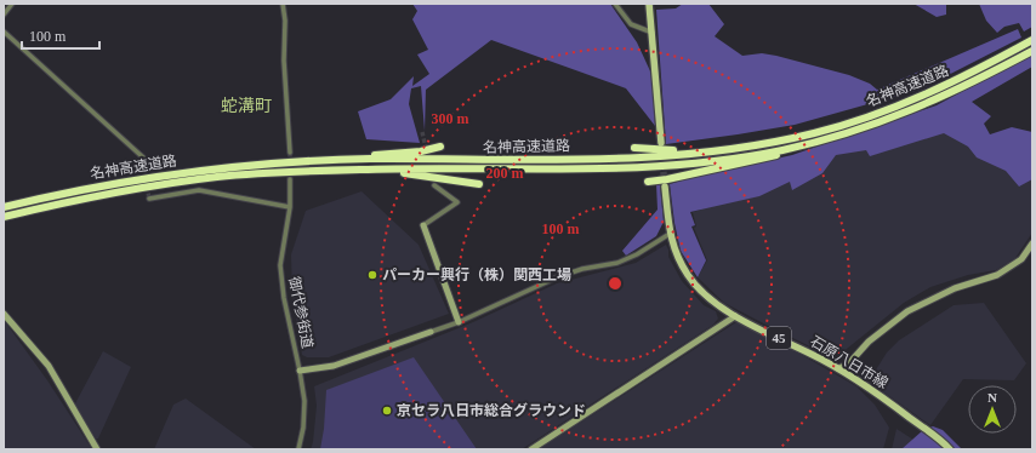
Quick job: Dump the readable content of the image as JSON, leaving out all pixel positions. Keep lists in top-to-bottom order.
{
  "streets": {
    "highway": ["名神高速道路"],
    "main road": ["45", "石原八日市線"],
    "street": ["御代参街道"]
  },
  "districts": ["蛇溝町"],
  "places": ["パーカー興行（株）関西工場", "京セラ八日市総合グラウンド"],
  "scale_bar": "100 m",
  "north": "top",
  "rings": ["300 m", "200 m", "100 m"]
}
